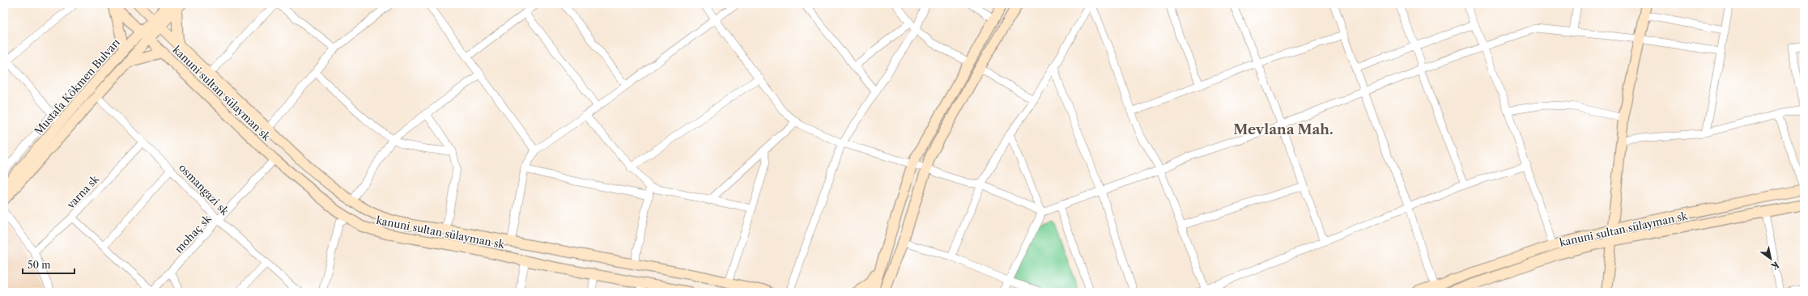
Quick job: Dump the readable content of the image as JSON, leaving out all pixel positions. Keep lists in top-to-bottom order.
{
  "streets": {
    "main road": ["Mustafa Kökmen Bulvarı", "kanuni sultan sülayman sk"],
    "street": ["osmangazi sk", "varna sk", "mohaç sk"]
  },
  "crossings": [
    ["Mustafa Kökmen Bulvarı", "kanuni sultan sülayman sk"],
    ["kanuni sultan sülayman sk", "mohaç sk"],
    ["osmangazi sk", "varna sk"],
    ["osmangazi sk", "mohaç sk"]
  ],
  "districts": ["Mevlana Mah."],
  "scale_bar": "50 m",
  "north": "bottom right"
}
